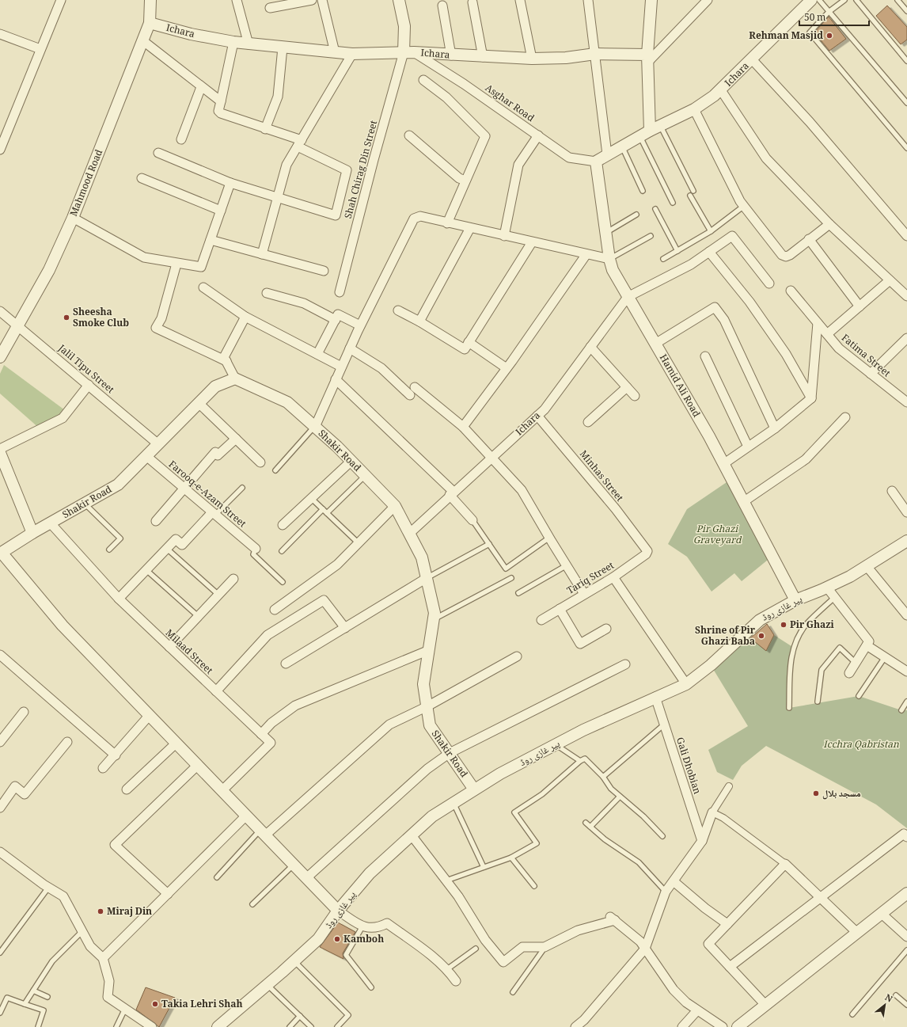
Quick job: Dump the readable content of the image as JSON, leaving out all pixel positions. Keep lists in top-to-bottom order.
{
  "streets": {
    "street": [
      "Ichara",
      "Asghar Road",
      "Shah Chirag Din Street",
      "Mahmood Road",
      "Fatima Street",
      "Jalil Tipu Street",
      "Hamid Ali Road",
      "Shakir Road",
      "Minhas Street",
      "Farooq-e-Azam Street",
      "Tariq Street",
      "پیر غازی روڈ",
      "Milaad Street",
      "Gali Dhobian"
    ]
  },
  "crossings": [
    ["Ichara", "Asghar Road"],
    ["Ichara", "Shah Chirag Din Street"],
    ["Ichara", "Mahmood Road"],
    ["Ichara", "Hamid Ali Road"],
    ["Ichara", "Shakir Road"],
    ["Ichara", "Minhas Street"],
    ["Asghar Road", "Shah Chirag Din Street"],
    ["Asghar Road", "Hamid Ali Road"],
    ["Mahmood Road", "Jalil Tipu Street"],
    ["Jalil Tipu Street", "Shakir Road"],
    ["Hamid Ali Road", "پیر غازی روڈ"],
    ["Shakir Road", "Farooq-e-Azam Street"],
    ["Shakir Road", "پیر غازی روڈ"],
    ["Shakir Road", "Milaad Street"],
    ["Minhas Street", "Tariq Street"],
    ["پیر غازی روڈ", "Gali Dhobian"]
  ],
  "parks": ["Pir Ghazi Graveyard", "Icchra Qabristan"],
  "places": [
    "Rehman Masjid",
    "Sheesha Smoke Club",
    "Pir Ghazi",
    "Shrine of Pir Ghazi Baba",
    "مسجد بلال",
    "Miraj Din",
    "Kamboh",
    "Takia Lehri Shah"
  ],
  "scale_bar": "50 m",
  "north": "top right"
}
